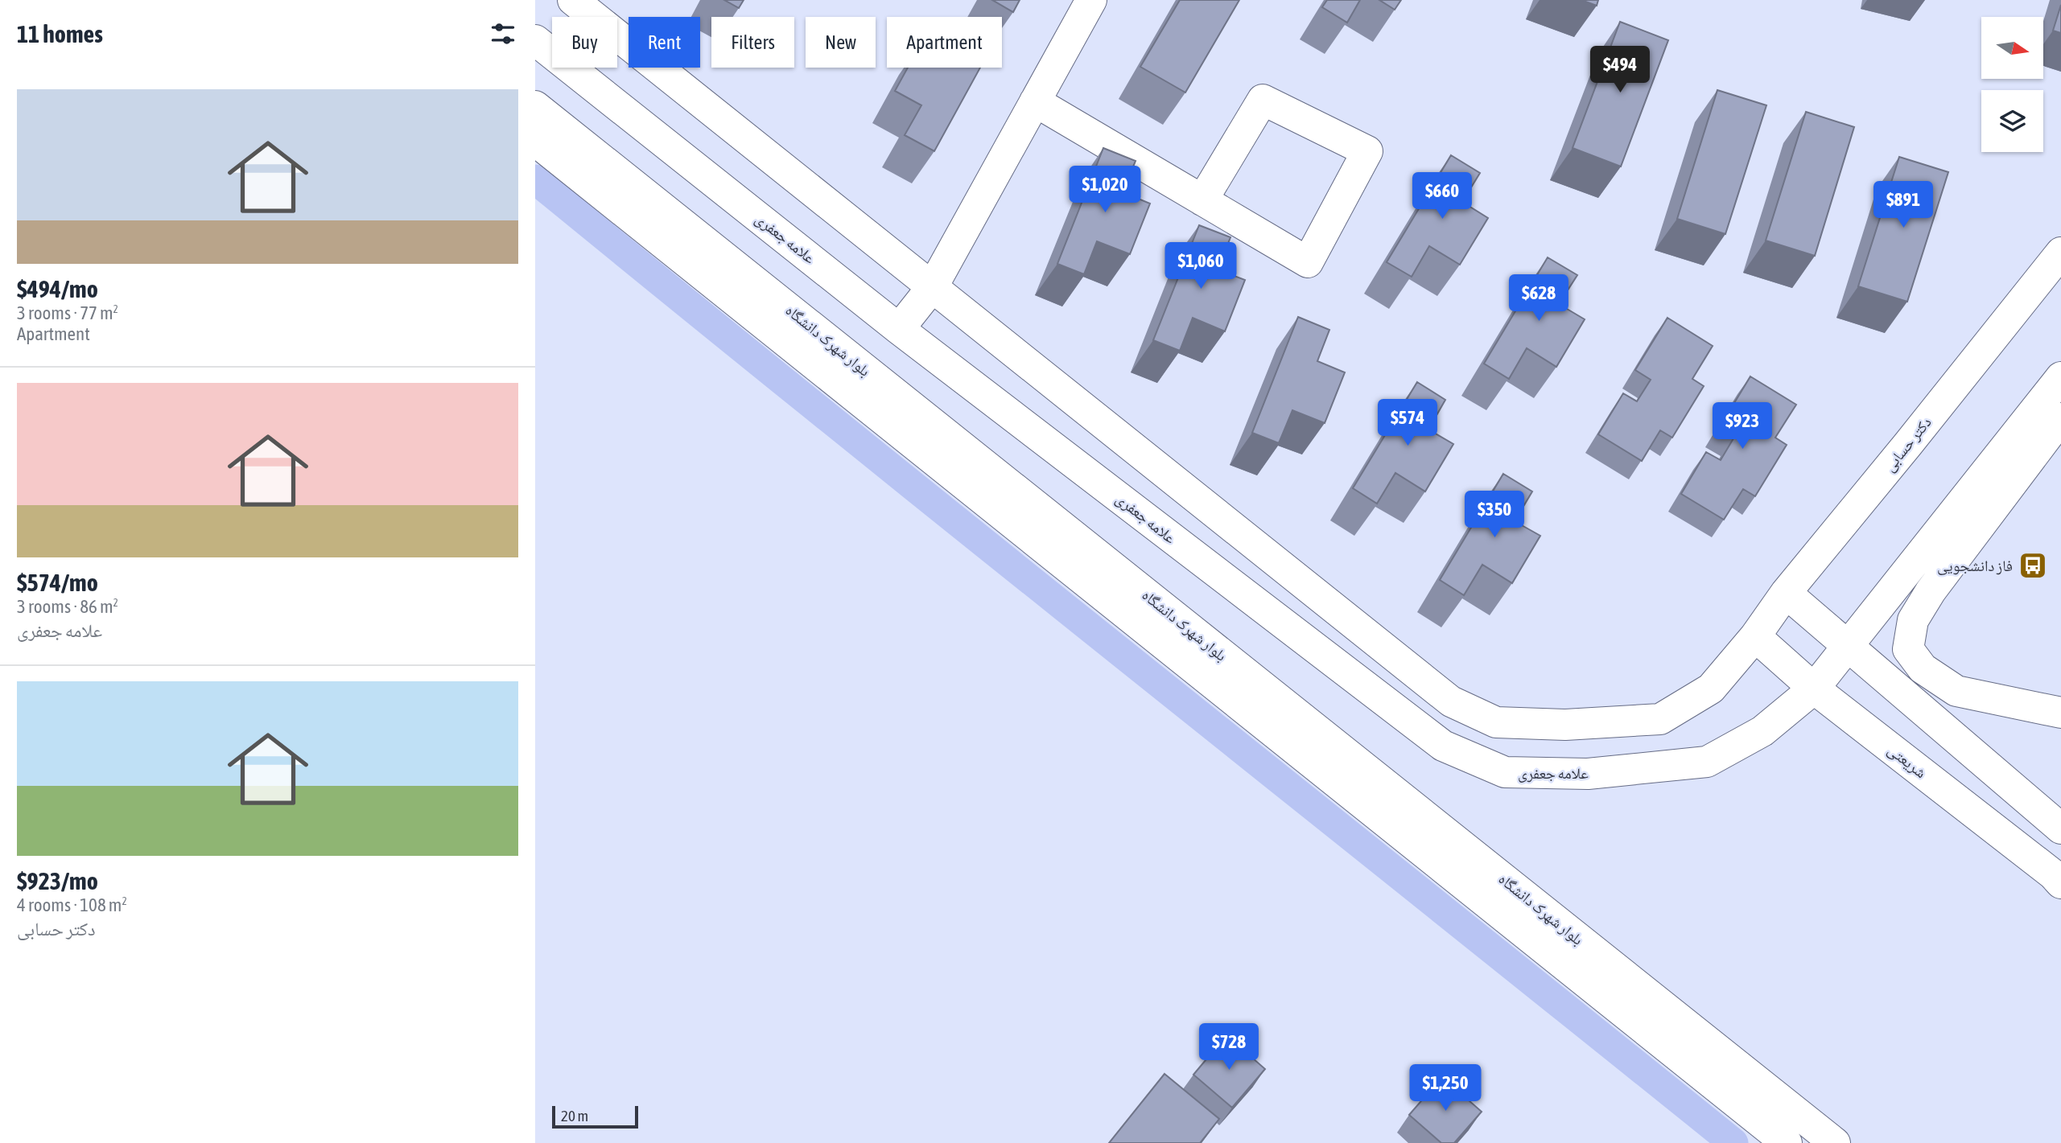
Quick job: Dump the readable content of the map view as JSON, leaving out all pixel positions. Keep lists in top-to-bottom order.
{
  "streets": {
    "street": [
      "علامه جعفری",
      "بلوار شهرک دانشگاه",
      "دکتر حسابی",
      "شریعتی"
    ]
  },
  "crossings": [
    ["علامه جعفری", "شریعتی"],
    ["دکتر حسابی", "شریعتی"]
  ],
  "places": {
    "bus stop": ["فاز دانشجویی"]
  },
  "scale_bar": "20 m",
  "north": "right",
  "page": {
    "heading": "11 homes",
    "chip": [
      "Buy",
      "Rent",
      "Filters",
      "New",
      "Apartment"
    ],
    "price": [
      "$494",
      "$1,020",
      "$660",
      "$891",
      "$1,060",
      "$628",
      "$574",
      "$923",
      "$350",
      "$728",
      "$1,250"
    ],
    "list": [
      {
        "name": "$494/mo",
        "note": "3 rooms · 77 m² · Apartment"
      },
      {
        "name": "$574/mo",
        "note": "3 rooms · 86 m² · علامه جعفری"
      },
      {
        "name": "$923/mo",
        "note": "4 rooms · 108 m² · دکتر حسابی"
      }
    ],
    "scale": "20 m"
  }
}
